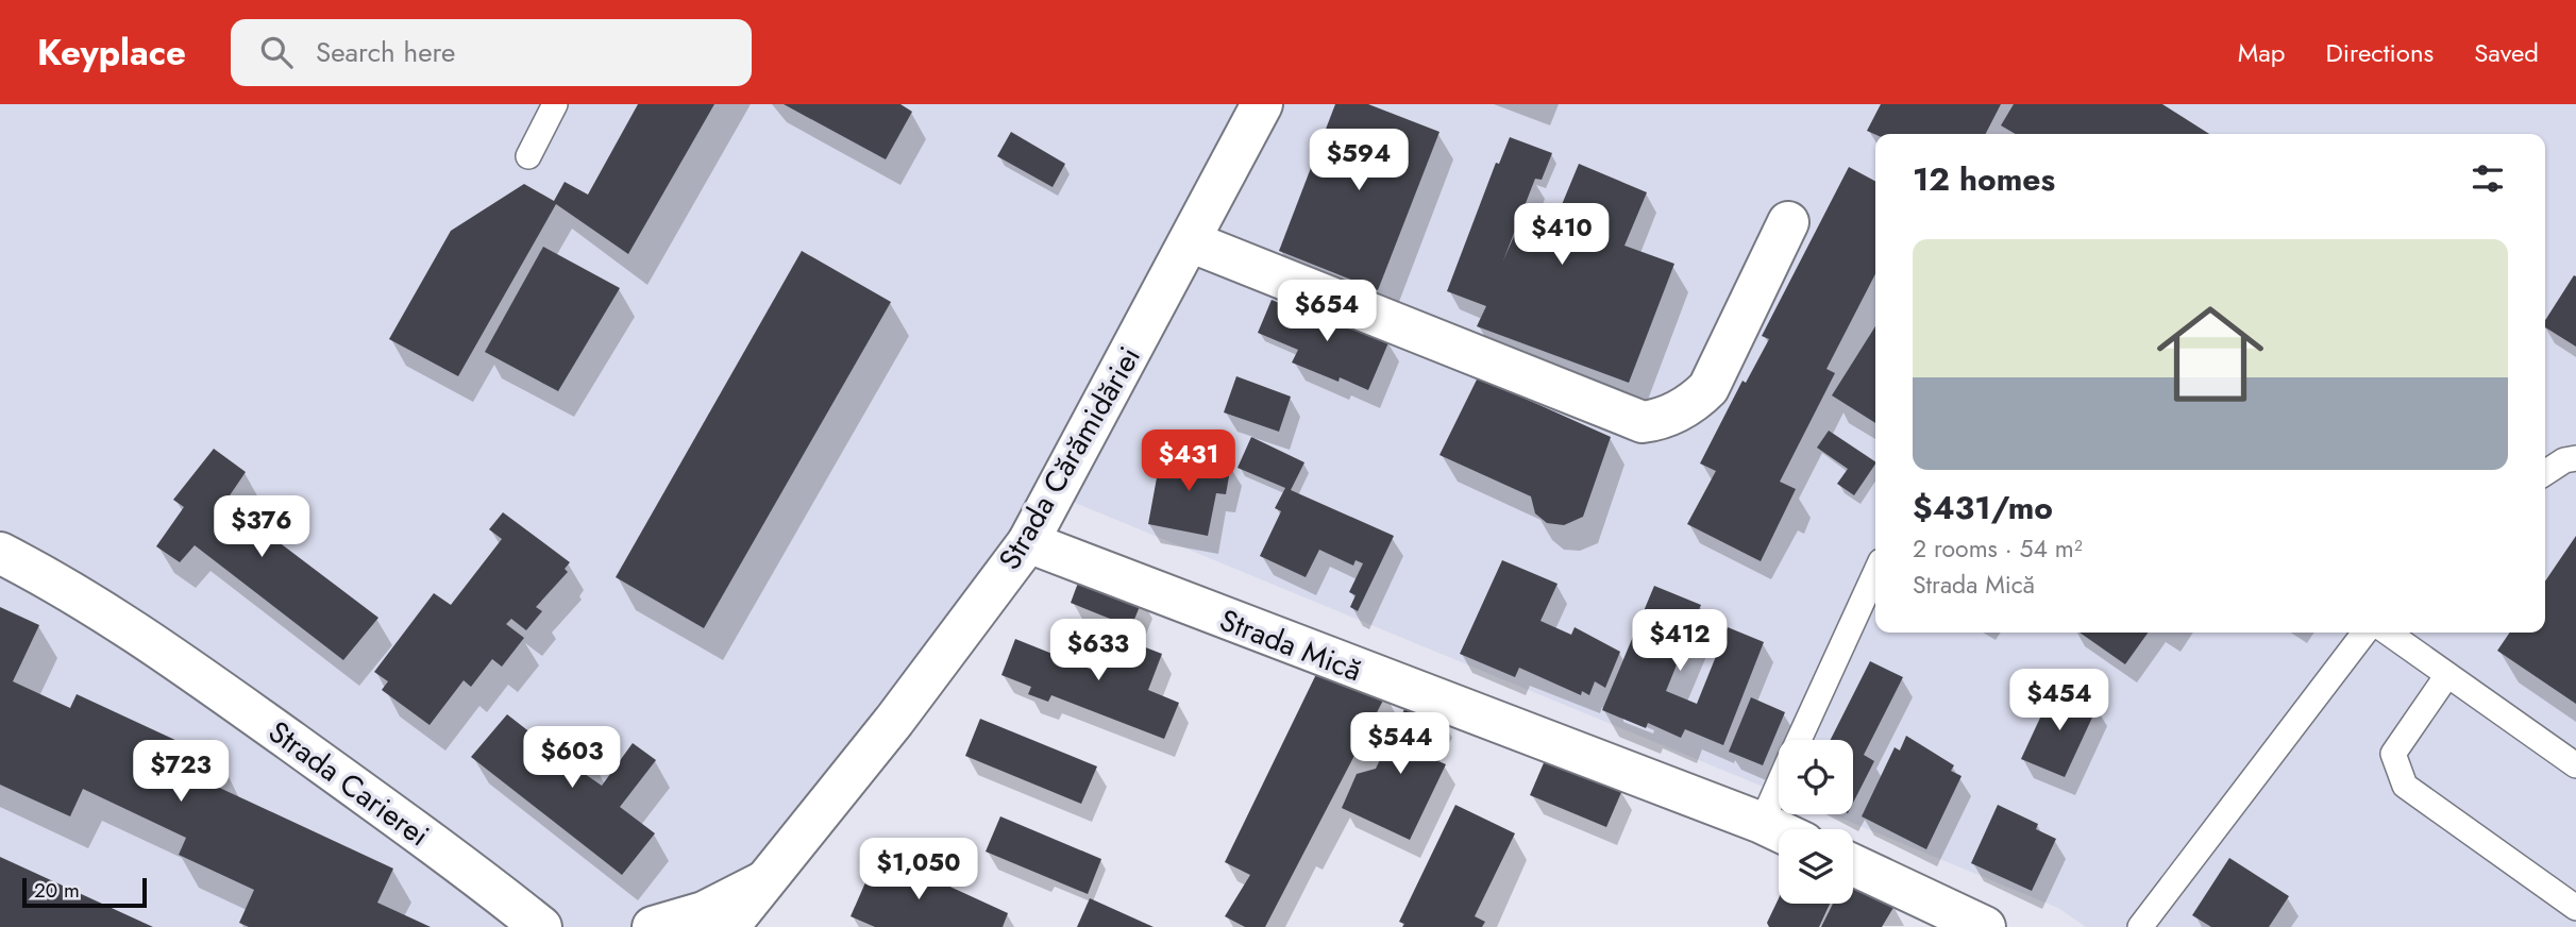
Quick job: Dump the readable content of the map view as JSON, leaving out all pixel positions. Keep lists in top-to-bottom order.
{
  "streets": {
    "street": ["Strada Cărămidăriei", "Strada Mică", "Strada Carierei"]
  },
  "crossings": [
    ["Strada Cărămidăriei", "Strada Mică"]
  ],
  "scale_bar": "20 m",
  "page": {
    "header": "Keyplace",
    "search": "Search here",
    "nav": ["Map", "Directions", "Saved"],
    "price": [
      "$594",
      "$410",
      "$654",
      "$431",
      "$376",
      "$412",
      "$633",
      "$454",
      "$544",
      "$603",
      "$723",
      "$1,050"
    ],
    "heading": "12 homes",
    "list": [
      {
        "name": "$431/mo",
        "note": "2 rooms · 54 m² · Strada Mică"
      }
    ],
    "scale": "20 m"
  }
}
